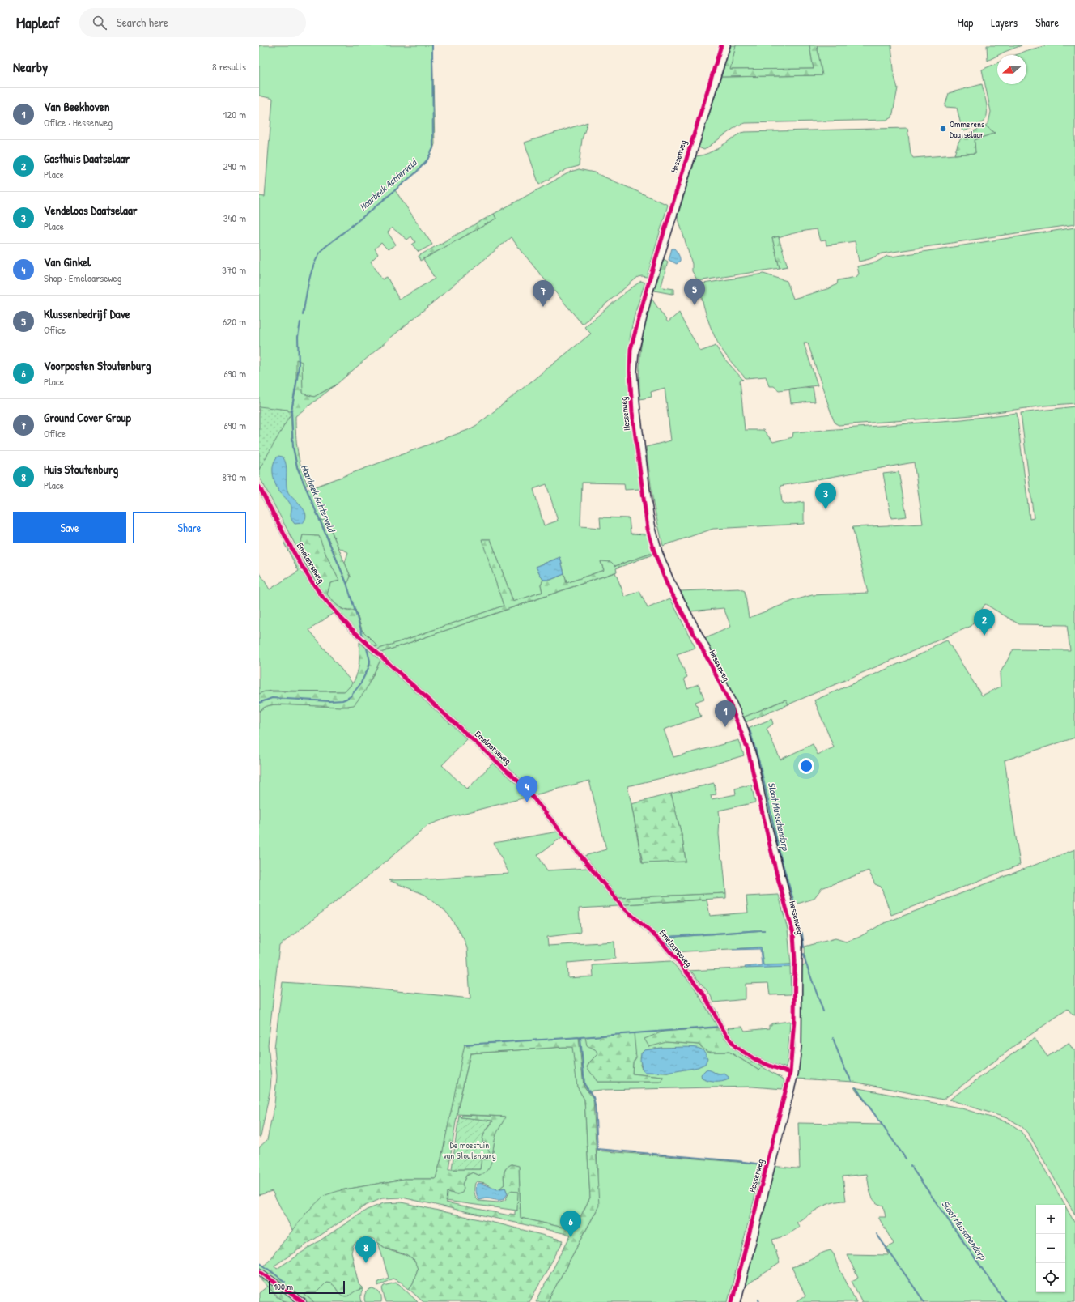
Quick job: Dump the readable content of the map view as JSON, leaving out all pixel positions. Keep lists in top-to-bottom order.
{
  "streets": {
    "street": ["Hessenweg", "Emelaarseweg"]
  },
  "crossings": [
    ["Hessenweg", "Emelaarseweg"]
  ],
  "water": ["Haarbeek Achterveld", "Sloot Musschendorp"],
  "parks": ["De moestuin van Stoutenburg"],
  "places": ["Ommerens Daatselaar"],
  "scale_bar": "100 m",
  "north": "left",
  "page": {
    "header": "Mapleaf",
    "search": "Search here",
    "nav": ["Map", "Layers", "Share"],
    "heading": ["Nearby", "8 results"],
    "list": [
      {
        "mark": "1",
        "name": "Van Beekhoven",
        "note": "Office · Hessenweg",
        "value": "120 m"
      },
      {
        "mark": "2",
        "name": "Gasthuis Daatselaar",
        "note": "Place",
        "value": "290 m"
      },
      {
        "mark": "3",
        "name": "Vendeloos Daatselaar",
        "note": "Place",
        "value": "340 m"
      },
      {
        "mark": "4",
        "name": "Van Ginkel",
        "note": "Shop · Emelaarseweg",
        "value": "370 m"
      },
      {
        "mark": "5",
        "name": "Klussenbedrijf Dave",
        "note": "Office",
        "value": "620 m"
      },
      {
        "mark": "6",
        "name": "Voorposten Stoutenburg",
        "note": "Place",
        "value": "690 m"
      },
      {
        "mark": "7",
        "name": "Ground Cover Group",
        "note": "Office",
        "value": "690 m"
      },
      {
        "mark": "8",
        "name": "Huis Stoutenburg",
        "note": "Place",
        "value": "870 m"
      }
    ],
    "pins": [
      "5",
      "7",
      "3",
      "2",
      "1",
      "4",
      "6",
      "8"
    ],
    "buttons": ["Save", "Share"],
    "map_buttons": ["+", "−"],
    "scale": "100 m"
  }
}
